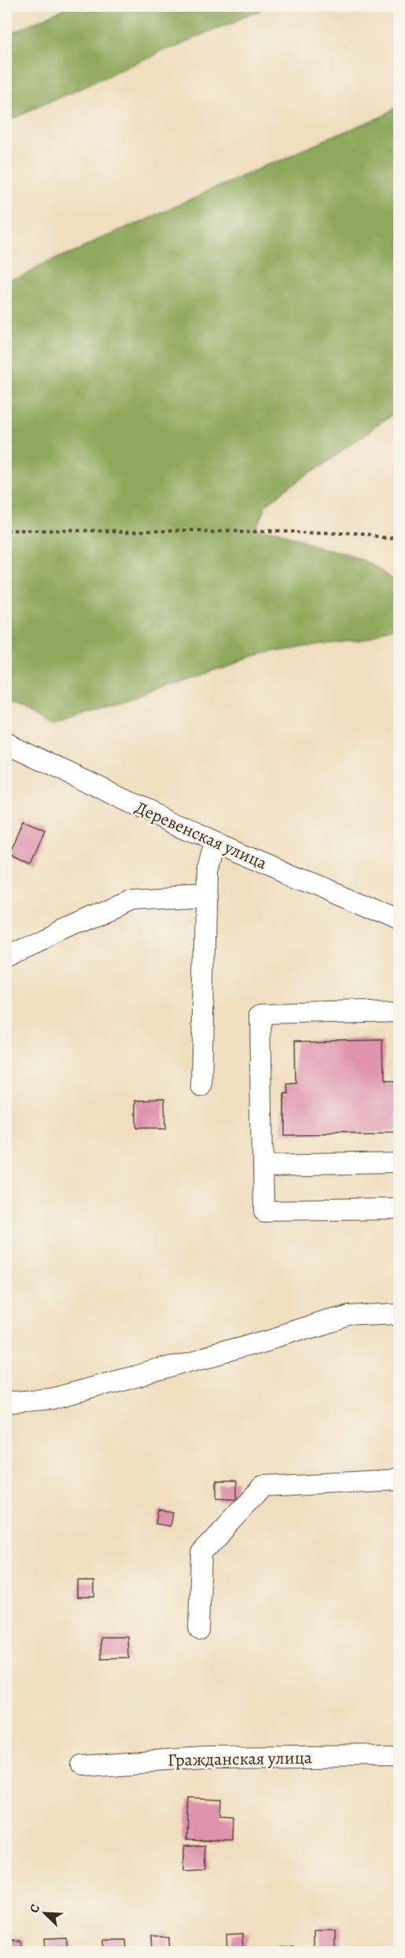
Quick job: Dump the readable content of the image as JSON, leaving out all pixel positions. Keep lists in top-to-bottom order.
{
  "streets": {
    "street": ["Деревенская улица", "Гражданская улица"]
  },
  "north": "top left"
}
